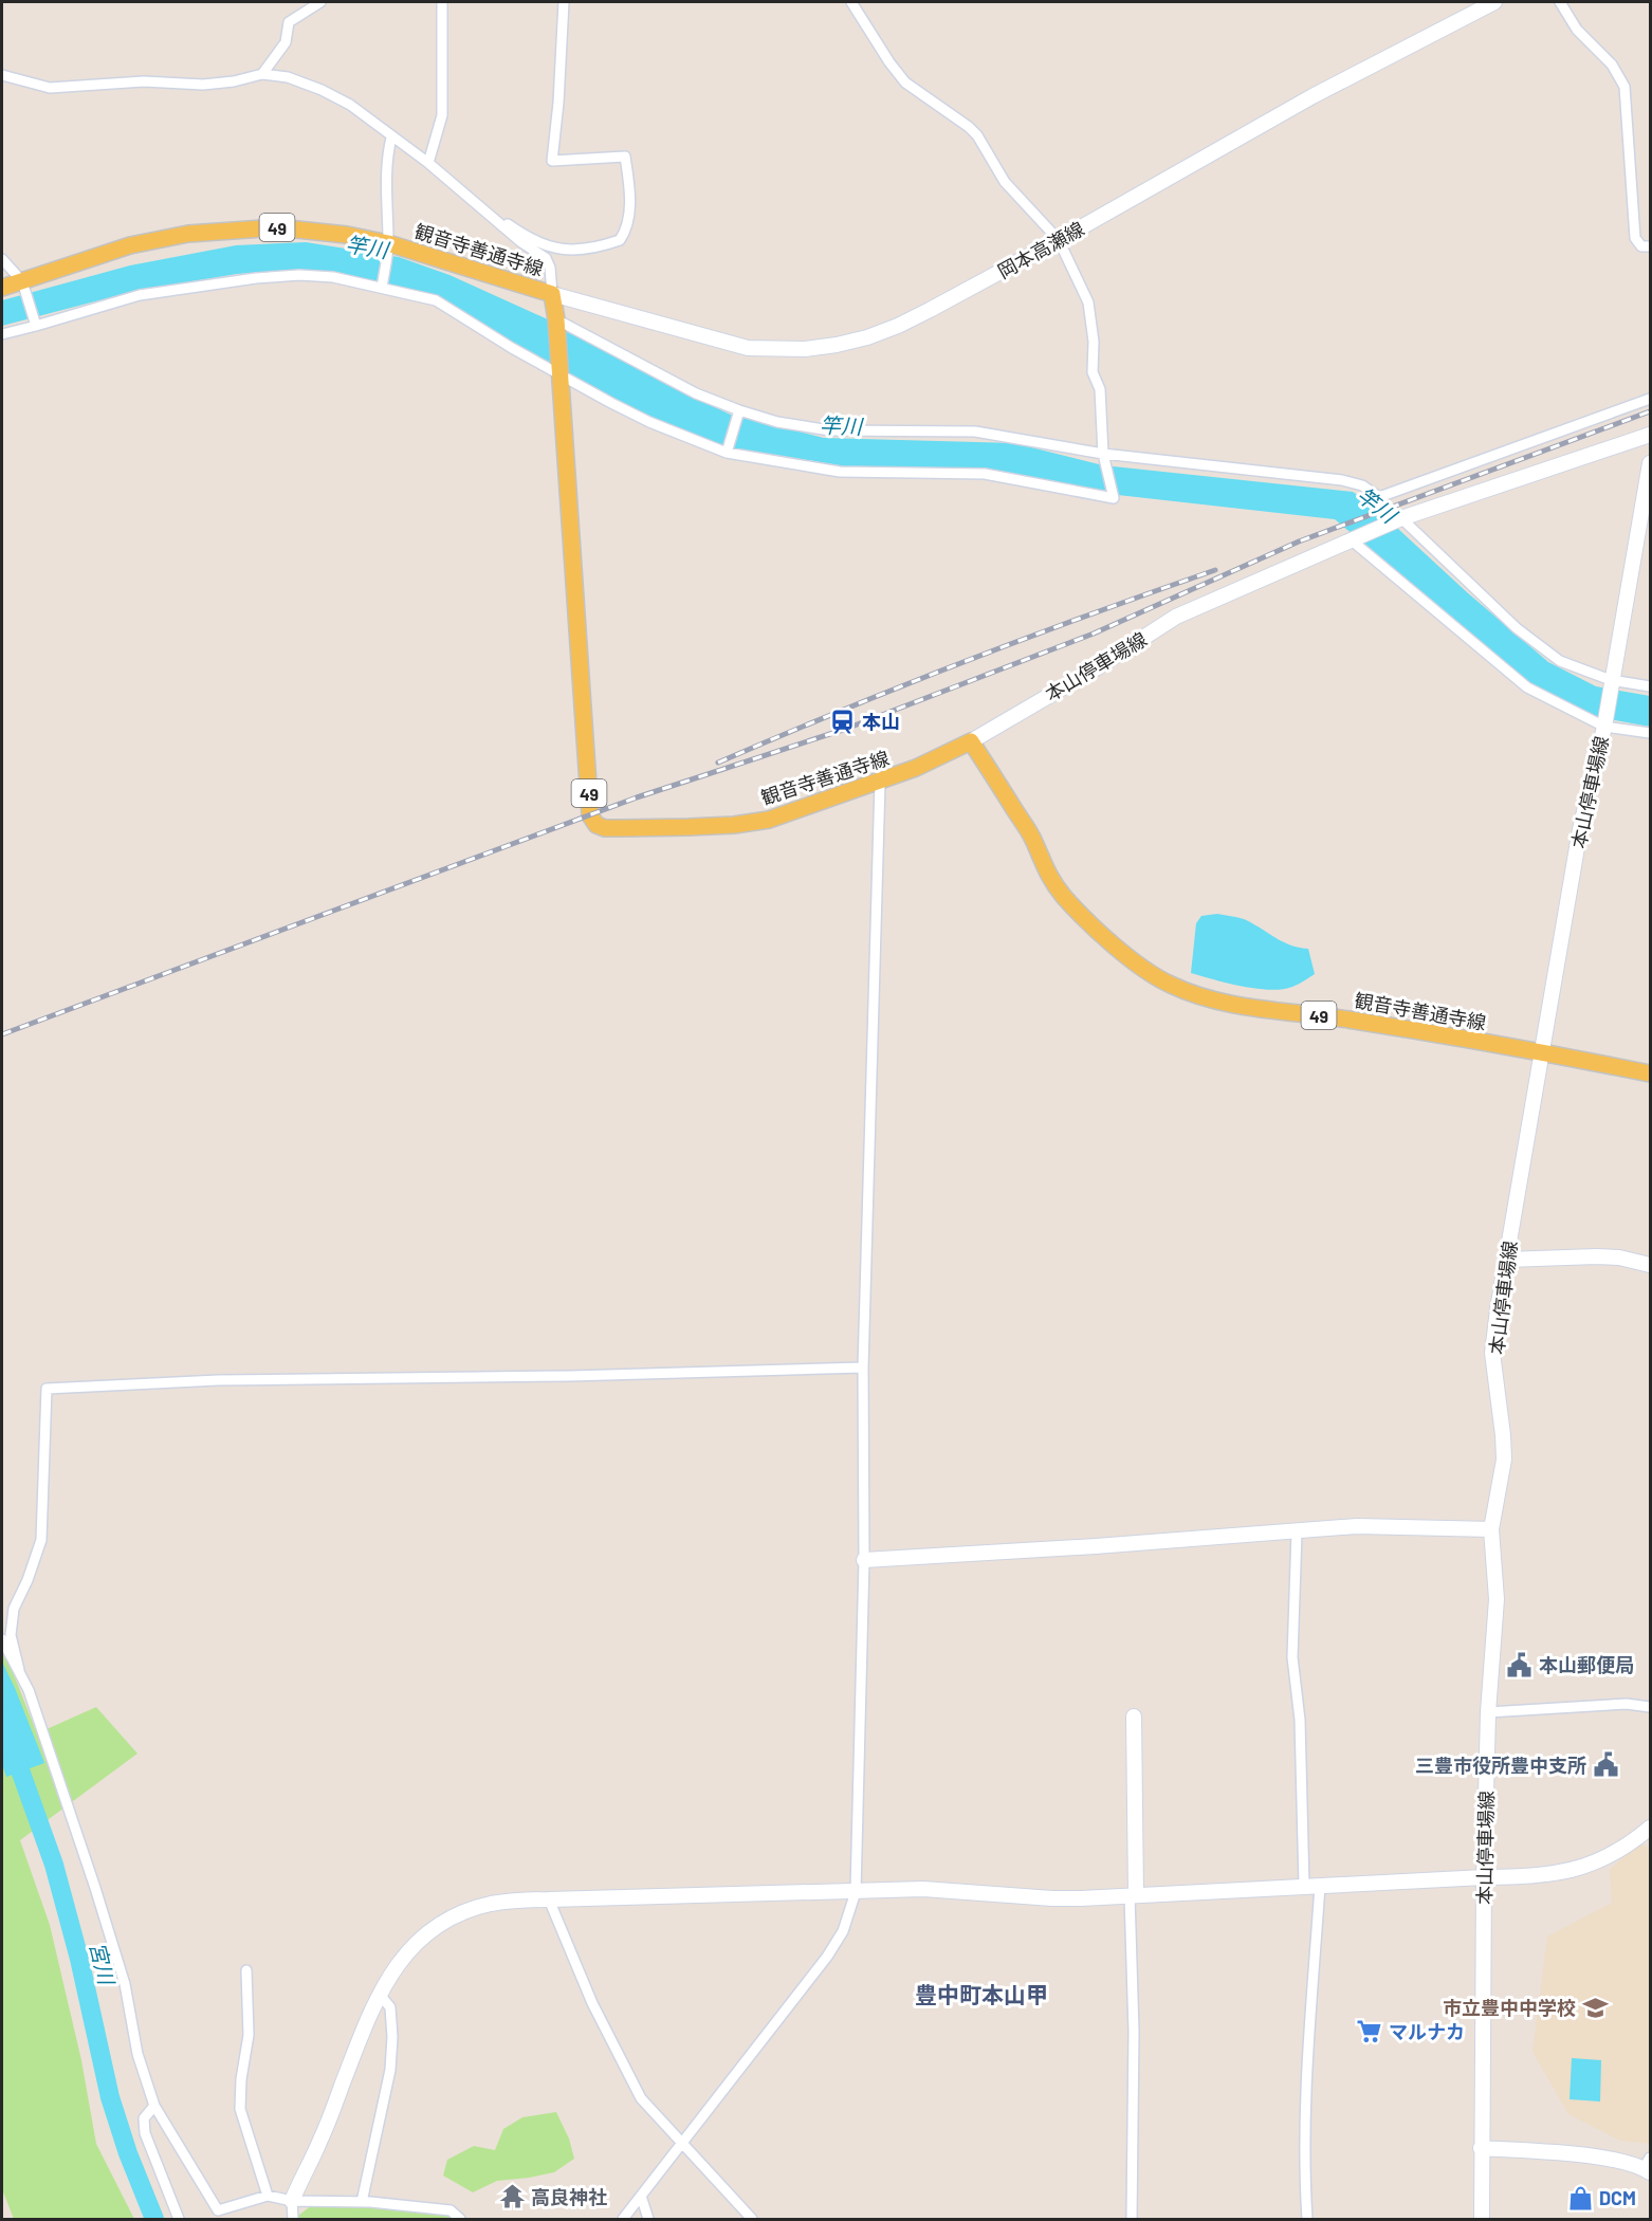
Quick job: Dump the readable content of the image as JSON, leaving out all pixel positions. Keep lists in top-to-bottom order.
{
  "streets": {
    "main road": [
      "49",
      "観音寺善通寺線",
      "岡本高瀬線",
      "本山停車場線"
    ]
  },
  "crossings": [
    ["観音寺善通寺線", "岡本高瀬線"],
    ["観音寺善通寺線", "本山停車場線"]
  ],
  "districts": ["豊中町本山甲"],
  "water": ["竿川", "宮川"],
  "places": {
    "station": ["本山"],
    "public building": ["本山郵便局", "三豊市役所豊中支所"],
    "school or university": ["市立豊中中学校"],
    "supermarket": ["マルナカ"],
    "temple": ["高良神社"],
    "shop": ["DCM"]
  }
}
